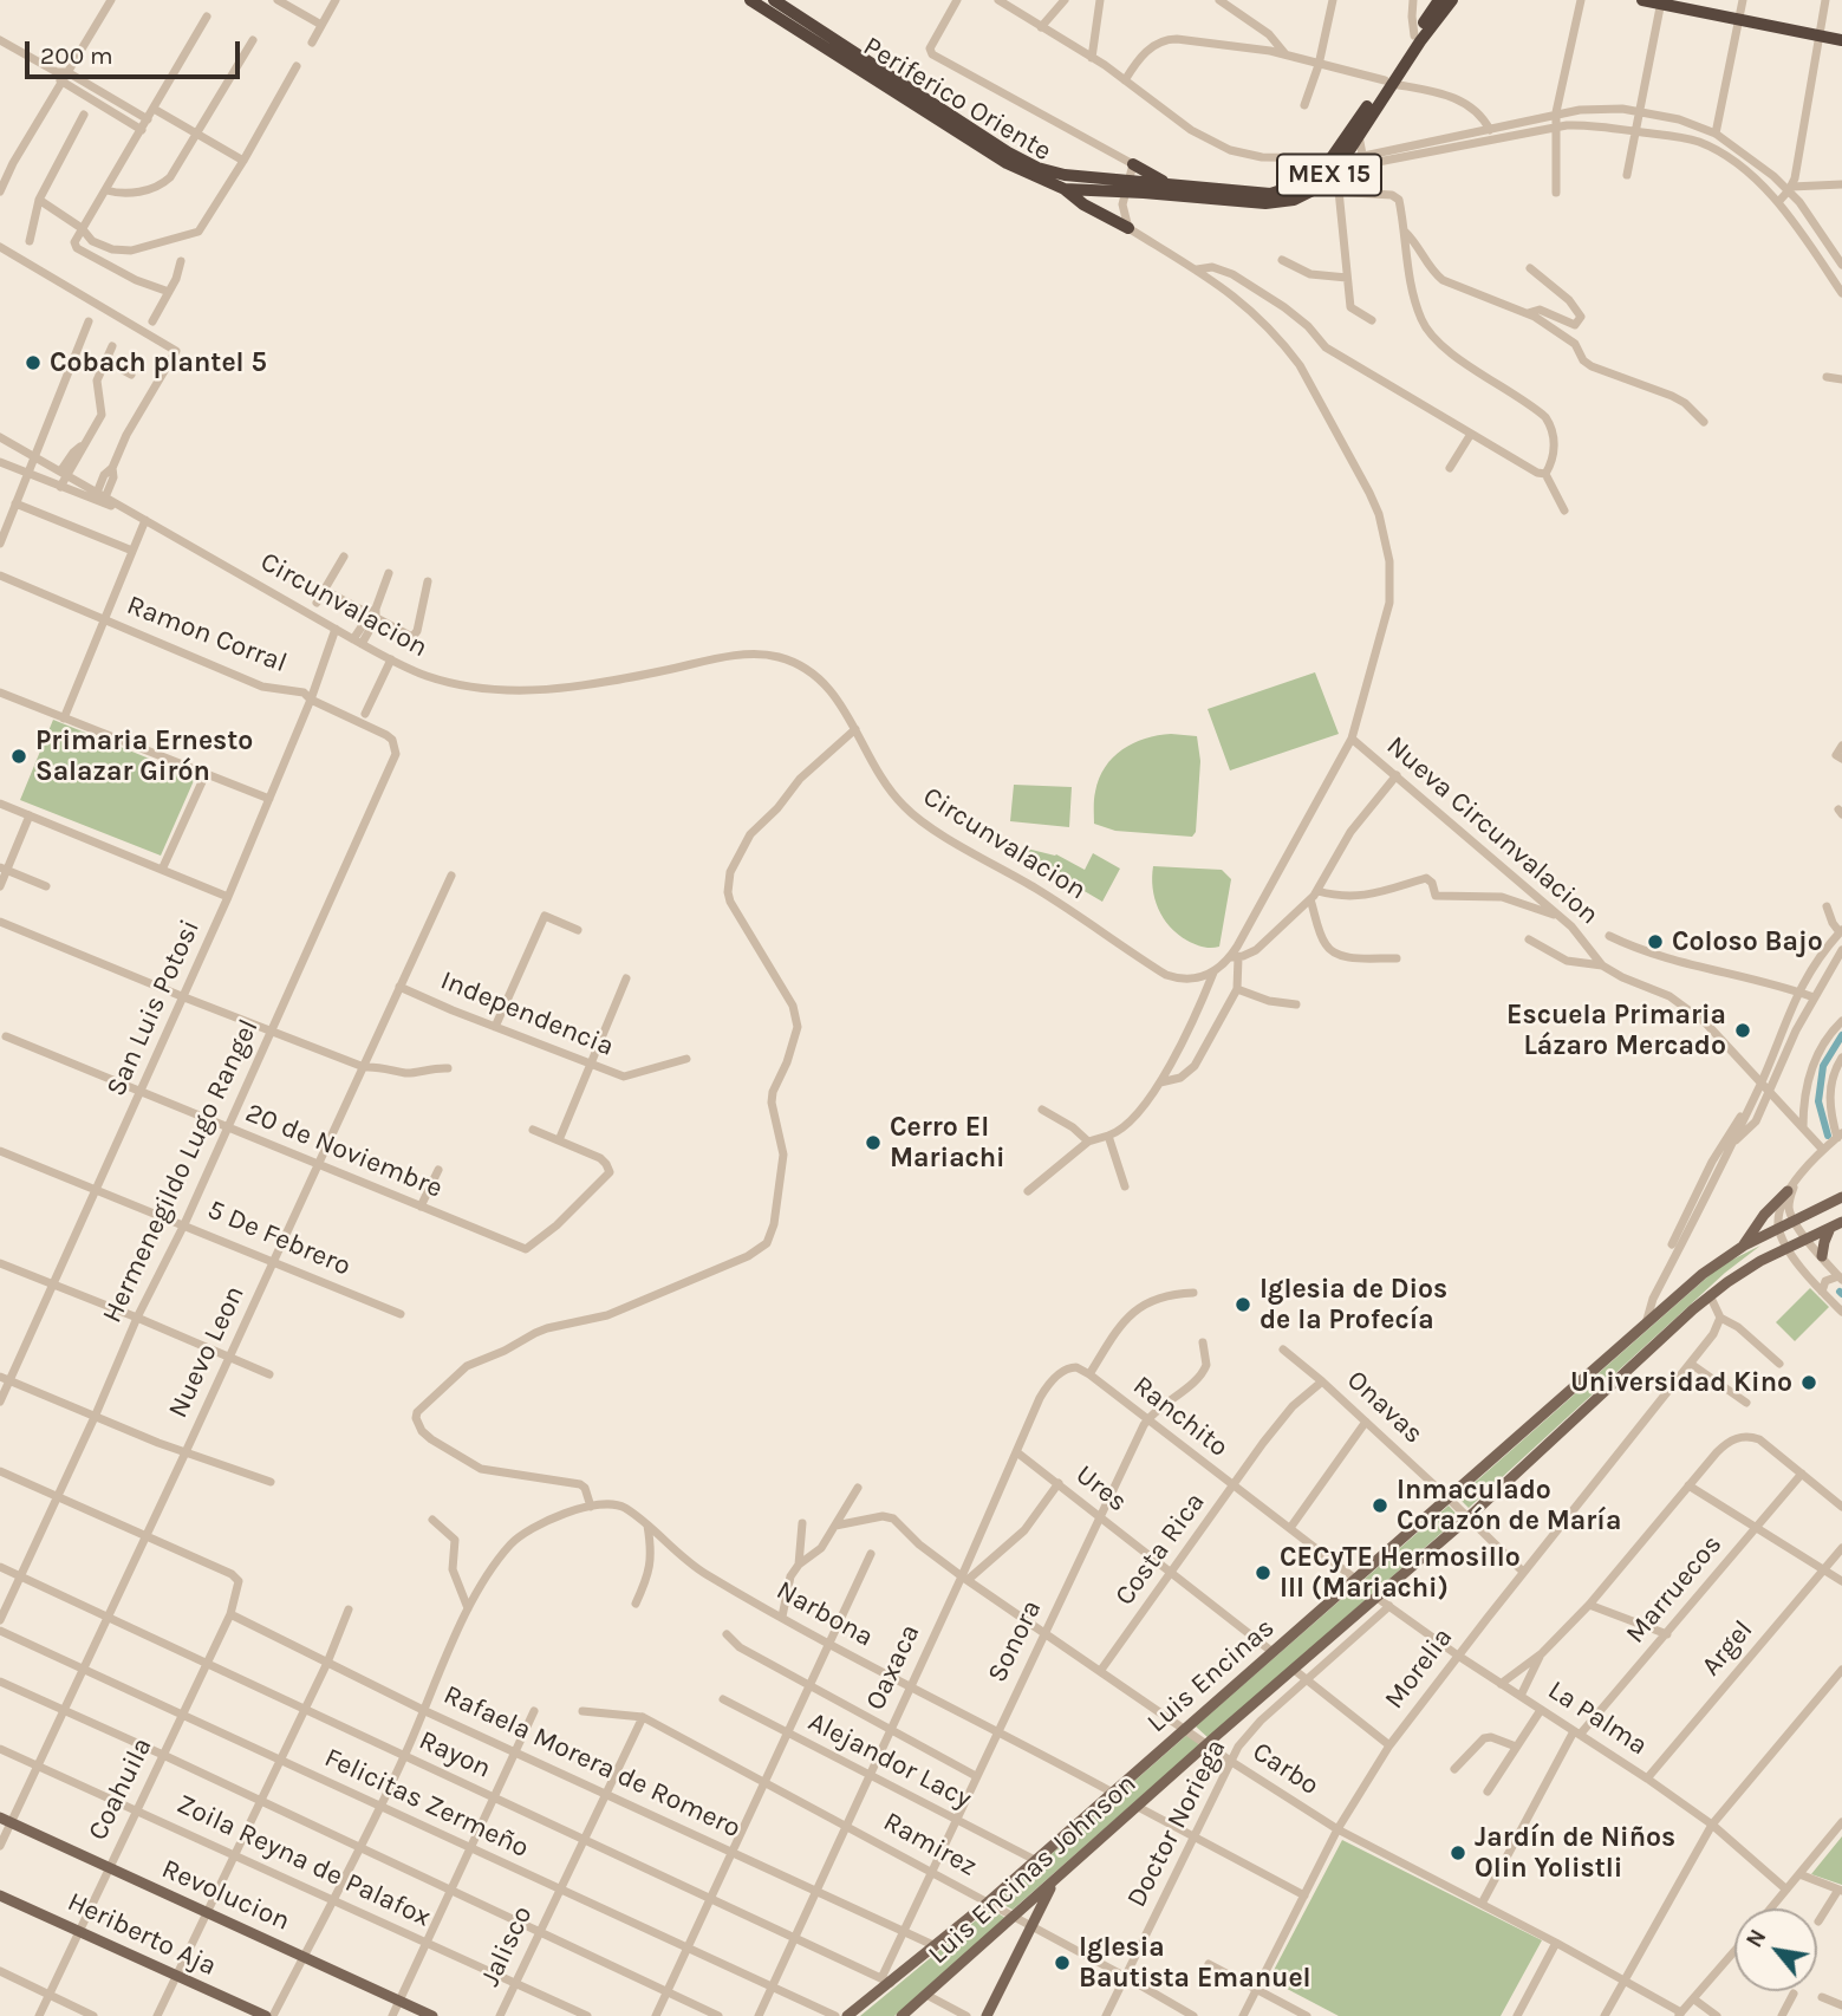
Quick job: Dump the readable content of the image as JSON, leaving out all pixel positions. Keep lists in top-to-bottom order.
{
  "streets": {
    "highway": ["Periferico Oriente", "MEX 15"],
    "main road": [
      "Luis Encinas",
      "Luis Encinas Johnson",
      "Revolucion",
      "Heriberto Aja"
    ],
    "street": [
      "Circunvalacion",
      "Ramon Corral",
      "Nueva Circunvalacion",
      "San Luis Potosi",
      "Independencia",
      "20 de Noviembre",
      "Hermenegildo Lugo Rangel",
      "5 De Febrero",
      "Nuevo Leon",
      "Onavas",
      "Ranchito",
      "Ures",
      "Costa Rica",
      "Marruecos",
      "Narbona",
      "Sonora",
      "Argel",
      "Oaxaca",
      "Morelia",
      "La Palma",
      "Rayon",
      "Alejandor Lacy",
      "Rafaela Morera de Romero",
      "Carbo",
      "Coahuila",
      "Felicitas Zermeño",
      "Doctor Noriega",
      "Ramirez",
      "Zoila Reyna de Palafox",
      "Jalisco"
    ]
  },
  "crossings": [
    ["Circunvalacion", "San Luis Potosi"],
    ["Ramon Corral", "San Luis Potosi"],
    ["Ramon Corral", "Hermenegildo Lugo Rangel"],
    ["San Luis Potosi", "20 de Noviembre"],
    ["San Luis Potosi", "5 De Febrero"],
    ["Independencia", "Nuevo Leon"],
    ["20 de Noviembre", "Hermenegildo Lugo Rangel"],
    ["20 de Noviembre", "Nuevo Leon"],
    ["Hermenegildo Lugo Rangel", "5 De Febrero"],
    ["Hermenegildo Lugo Rangel", "Rayon"],
    ["5 De Febrero", "Nuevo Leon"],
    ["Nuevo Leon", "Rayon"],
    ["Nuevo Leon", "Coahuila"],
    ["Nuevo Leon", "Felicitas Zermeño"],
    ["Nuevo Leon", "Zoila Reyna de Palafox"],
    ["Nuevo Leon", "Revolucion"],
    ["Onavas", "Costa Rica"],
    ["Onavas", "Morelia"],
    ["Onavas", "Luis Encinas"],
    ["Onavas", "Luis Encinas Johnson"],
    ["Ranchito", "Costa Rica"],
    ["Ranchito", "Sonora"],
    ["Ranchito", "Oaxaca"],
    ["Ranchito", "Luis Encinas"],
    ["Ures", "Costa Rica"],
    ["Ures", "Sonora"],
    ["Ures", "Oaxaca"],
    ["Ures", "Luis Encinas"],
    ["Costa Rica", "Carbo"],
    ["Marruecos", "La Palma"],
    ["Marruecos", "Carbo"],
    ["Narbona", "Sonora"],
    ["Narbona", "Oaxaca"],
    ["Narbona", "Luis Encinas"],
    ["Sonora", "Luis Encinas"],
    ["Sonora", "Rayon"],
    ["Sonora", "Alejandor Lacy"],
    ["Sonora", "Rafaela Morera de Romero"],
    ["Sonora", "Carbo"],
    ["Sonora", "Ramirez"],
    ["Argel", "La Palma"],
    ["Oaxaca", "Rayon"],
    ["Oaxaca", "Alejandor Lacy"],
    ["Oaxaca", "Rafaela Morera de Romero"],
    ["Oaxaca", "Carbo"],
    ["Oaxaca", "Felicitas Zermeño"],
    ["Oaxaca", "Ramirez"],
    ["Morelia", "La Palma"],
    ["Morelia", "Carbo"],
    ["Luis Encinas", "Rayon"],
    ["Luis Encinas", "Alejandor Lacy"],
    ["Luis Encinas", "Rafaela Morera de Romero"],
    ["Luis Encinas", "Carbo"],
    ["Luis Encinas", "Ramirez"],
    ["La Palma", "Doctor Noriega"],
    ["La Palma", "Luis Encinas Johnson"],
    ["Rayon", "Coahuila"],
    ["Rayon", "Jalisco"],
    ["Rafaela Morera de Romero", "Coahuila"],
    ["Rafaela Morera de Romero", "Jalisco"],
    ["Carbo", "Doctor Noriega"],
    ["Carbo", "Luis Encinas Johnson"],
    ["Coahuila", "Felicitas Zermeño"],
    ["Coahuila", "Zoila Reyna de Palafox"],
    ["Coahuila", "Revolucion"],
    ["Coahuila", "Heriberto Aja"],
    ["Felicitas Zermeño", "Jalisco"],
    ["Doctor Noriega", "Ramirez"],
    ["Ramirez", "Luis Encinas Johnson"],
    ["Ramirez", "Jalisco"],
    ["Zoila Reyna de Palafox", "Jalisco"]
  ],
  "places": [
    "Cobach plantel 5",
    "Primaria Ernesto Salazar Girón",
    "Coloso Bajo",
    "Escuela Primaria Lázaro Mercado",
    "Cerro El Mariachi",
    "Iglesia de Dios de la Profecía",
    "Universidad Kino",
    "Inmaculado Corazón de María",
    "CECyTE Hermosillo III (Mariachi)",
    "Jardín de Niños Olin Yolistli",
    "Iglesia Bautista Emanuel"
  ],
  "scale_bar": "200 m",
  "north": "top left"
}
